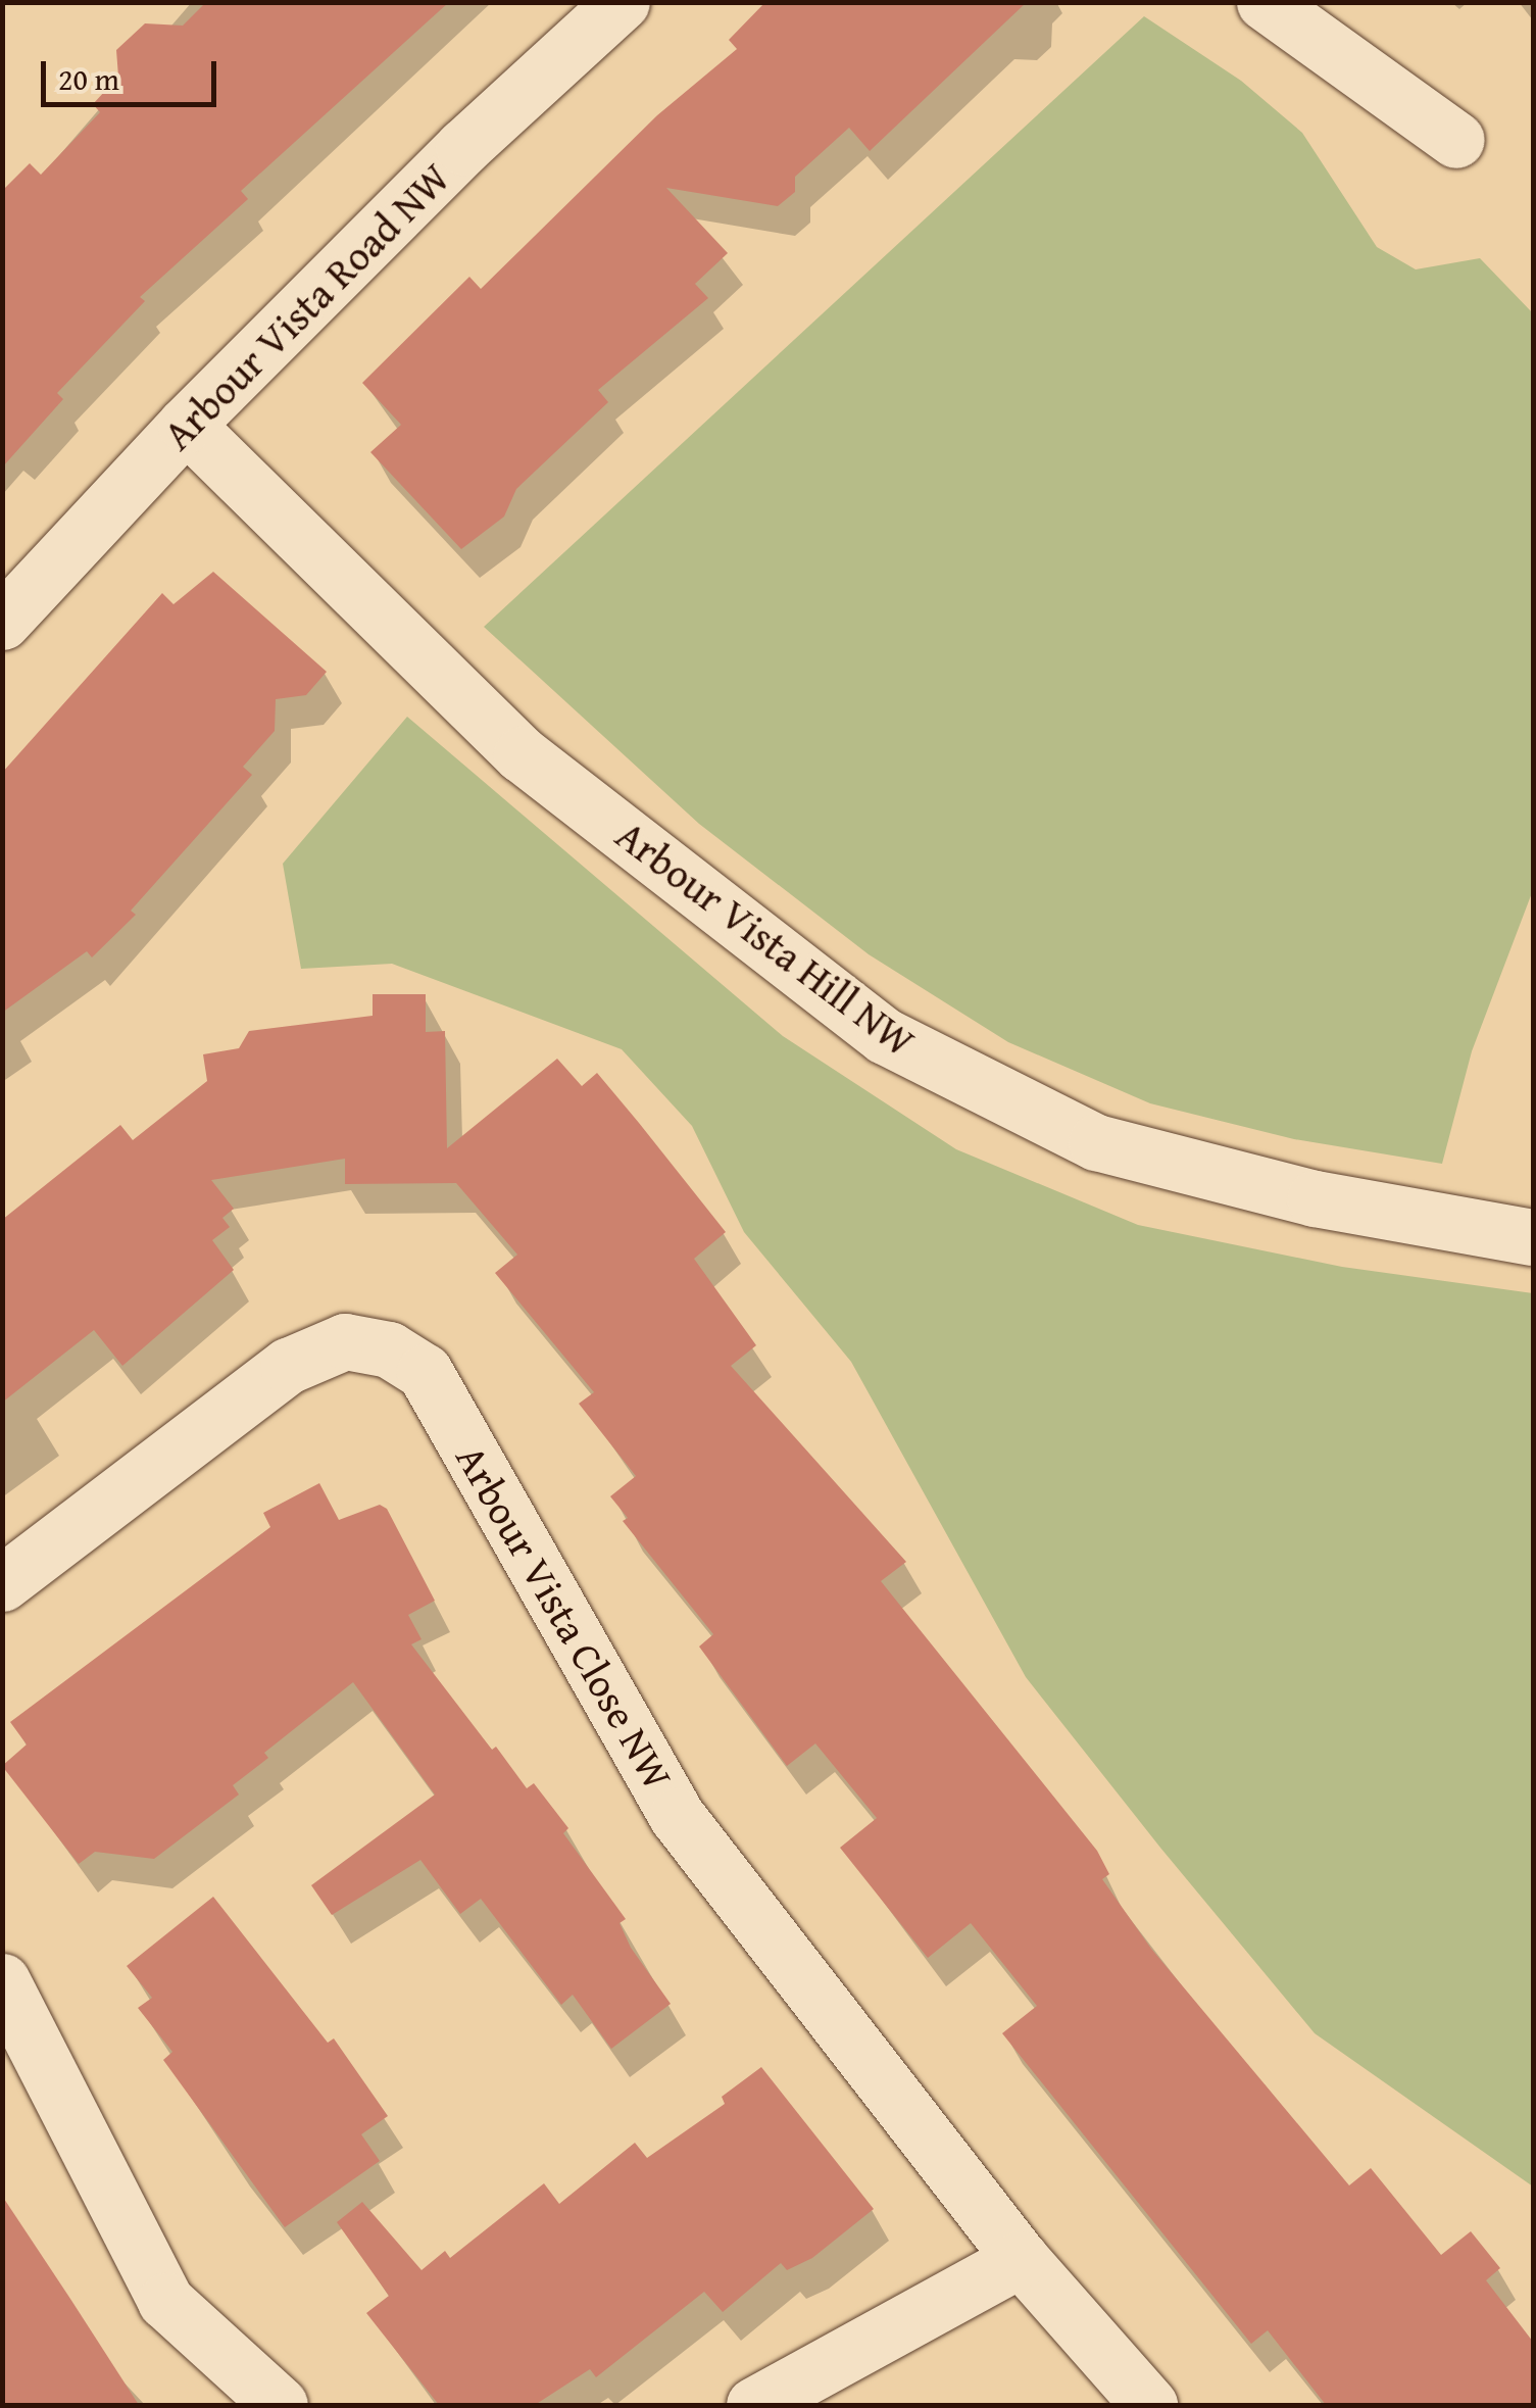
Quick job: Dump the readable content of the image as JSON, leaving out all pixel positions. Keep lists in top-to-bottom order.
{
  "streets": {
    "street": ["Arbour Vista Road NW", "Arbour Vista Hill NW", "Arbour Vista Close NW"]
  },
  "crossings": [
    ["Arbour Vista Road NW", "Arbour Vista Hill NW"]
  ],
  "scale_bar": "20 m"
}
